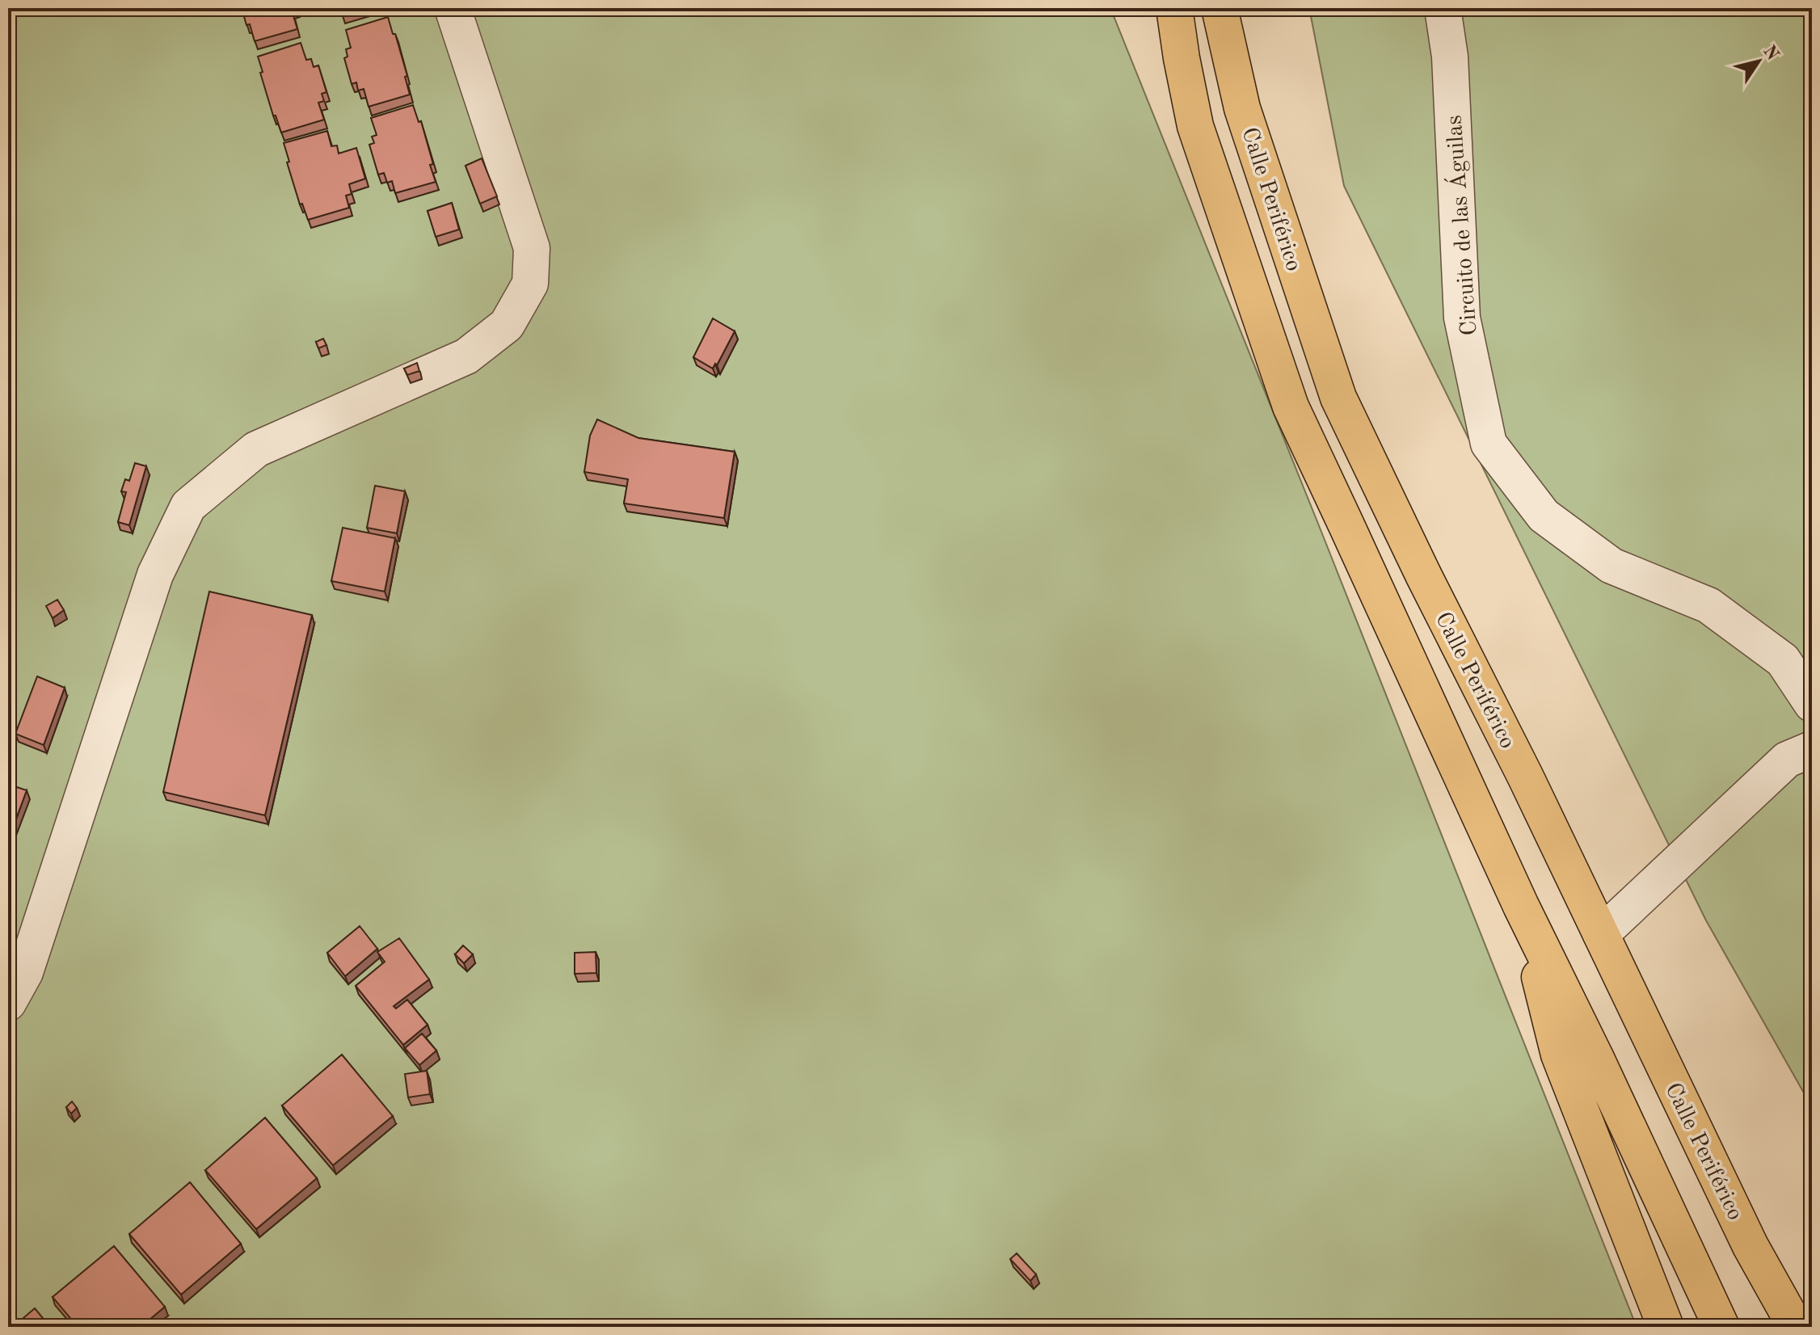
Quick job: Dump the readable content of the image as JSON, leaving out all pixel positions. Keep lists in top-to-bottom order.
{
  "streets": {
    "highway": ["Calle Periférico"],
    "street": ["Circuito de las Águilas"]
  },
  "north": "top right"
}
